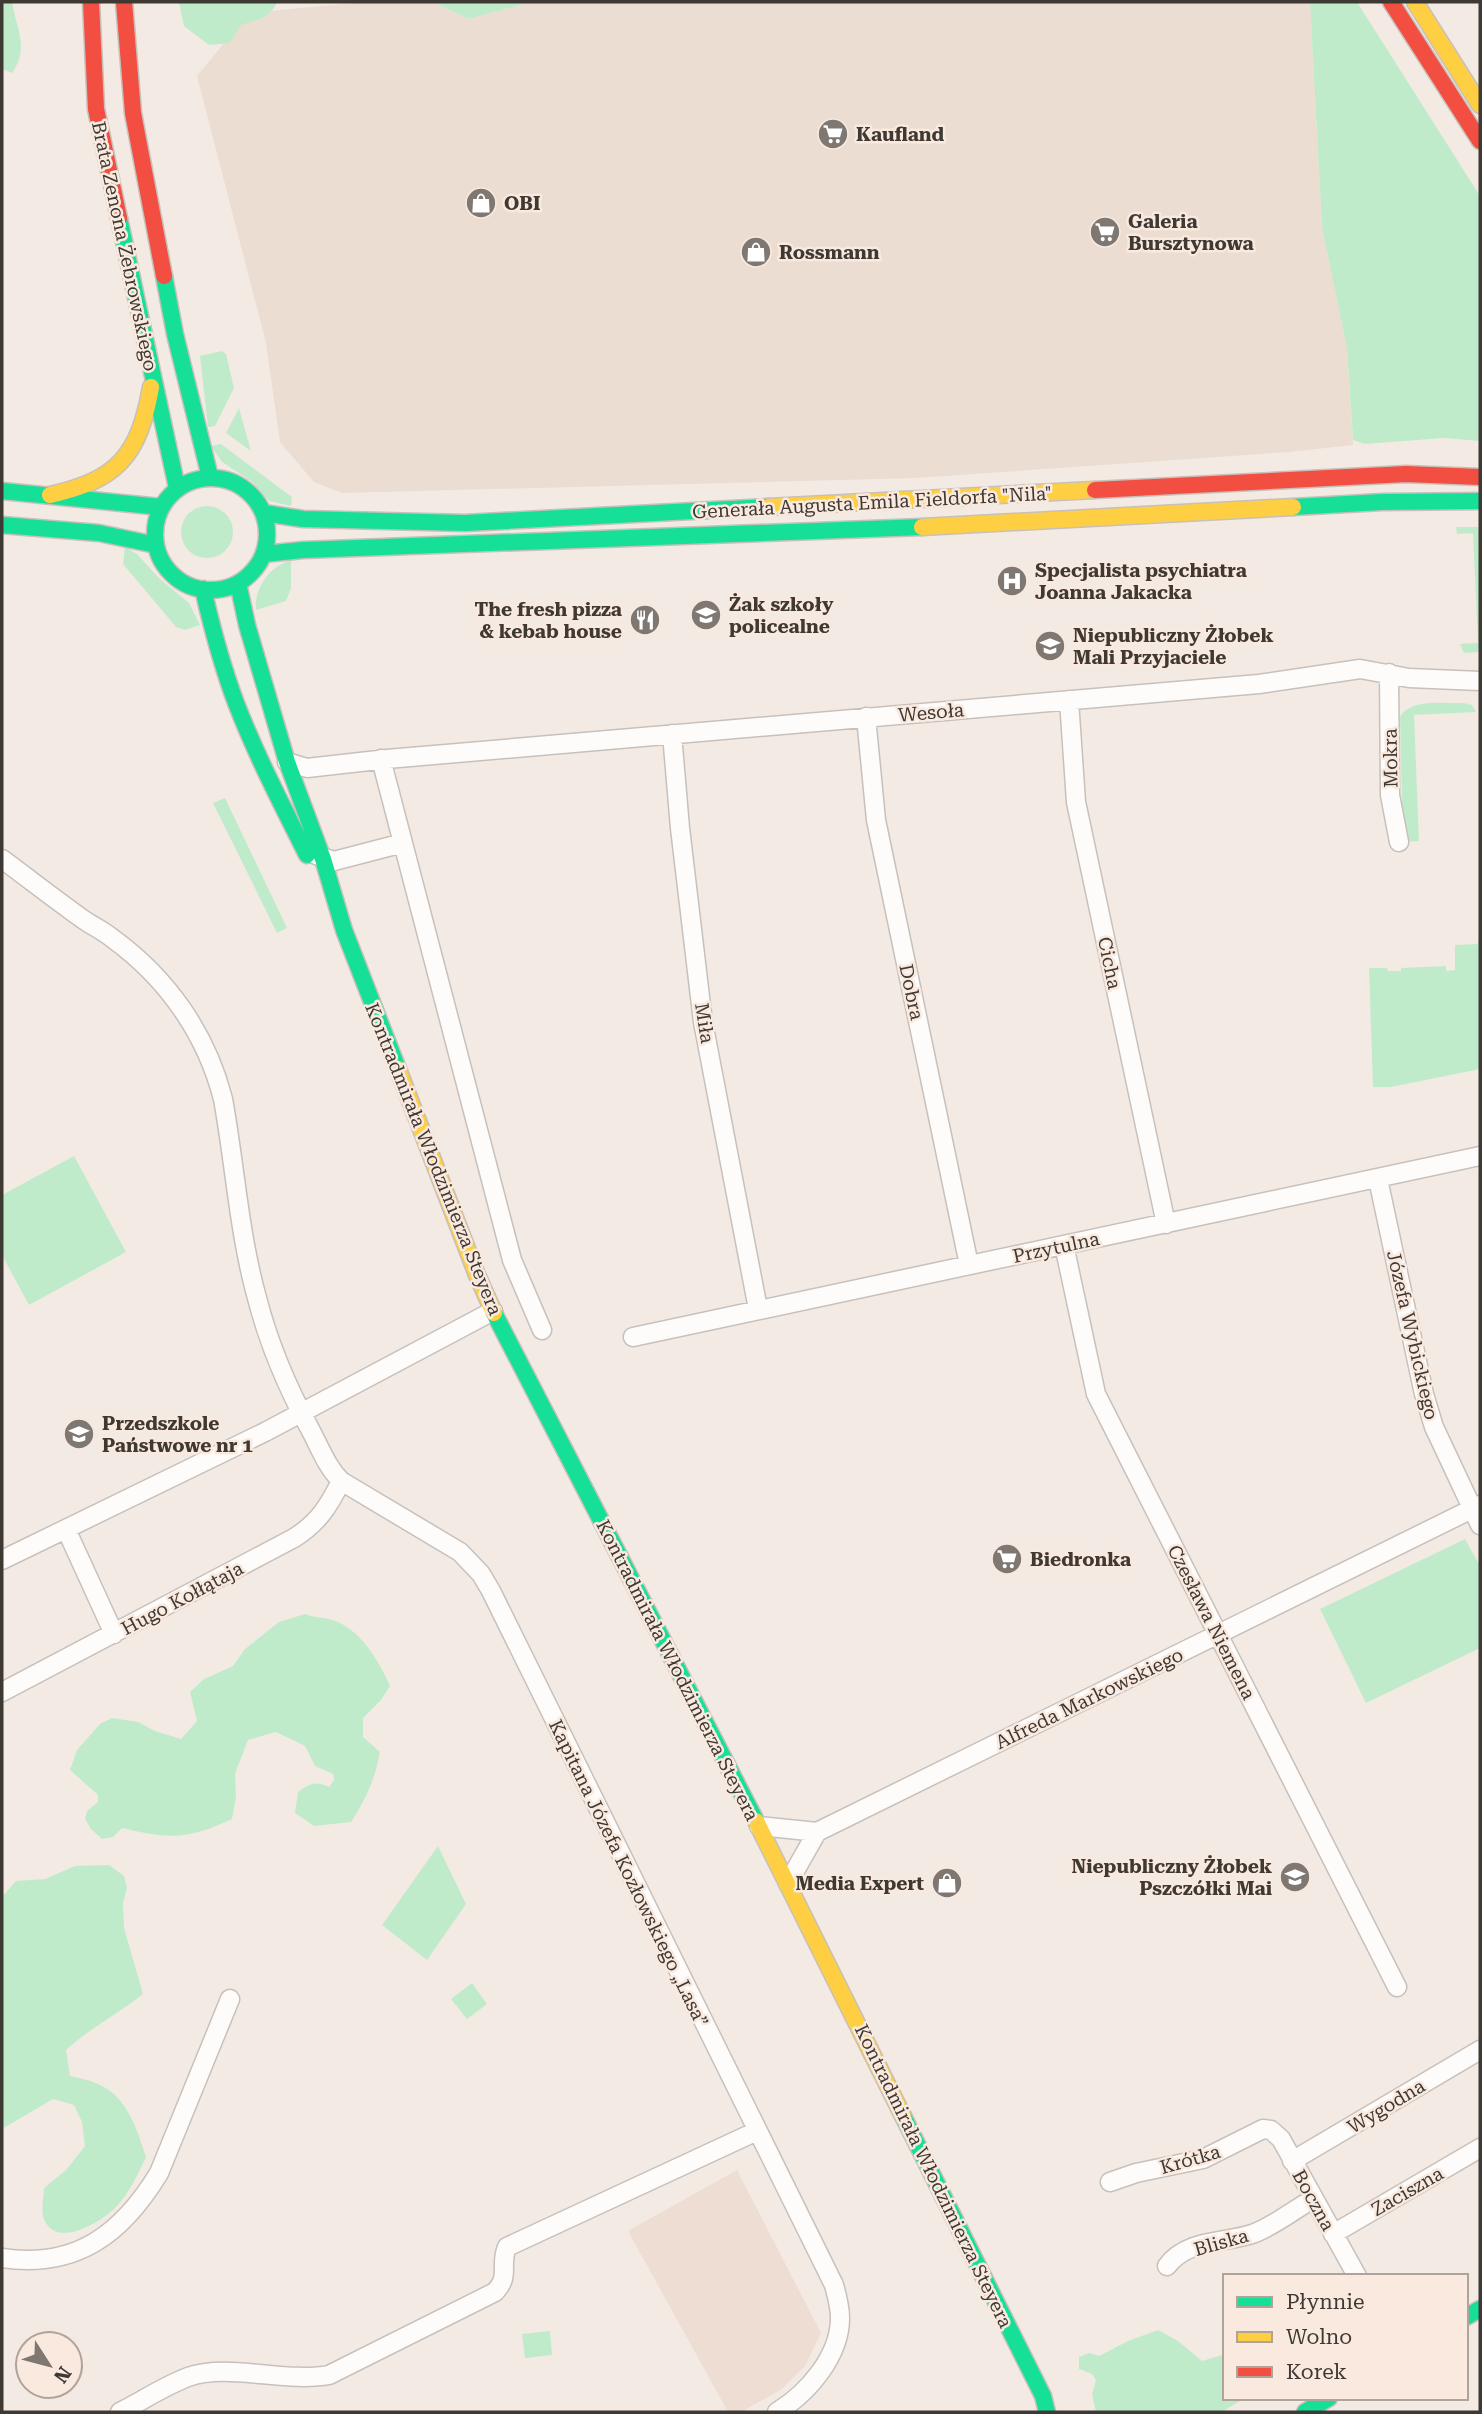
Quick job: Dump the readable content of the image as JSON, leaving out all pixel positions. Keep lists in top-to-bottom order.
{
  "streets": {
    "street": [
      "Brata Zenona Żebrowskiego",
      "Generała Augusta Emila Fieldorfa \"Nila\"",
      "Wesoła",
      "Mokra",
      "Cicha",
      "Dobra",
      "Miła",
      "Kontradmirała Włodzimierza Steyera",
      "Przytulna",
      "Józefa Wybickiego",
      "Hugo Kołłątaja",
      "Czesława Niemena",
      "Alfreda Markowskiego",
      "Kapitana Józefa Kozłowskiego „Lasa”",
      "Wygodna",
      "Krótka",
      "Zaciszna",
      "Boczna",
      "Bliska"
    ]
  },
  "crossings": [
    ["Brata Zenona Żebrowskiego", "Generała Augusta Emila Fieldorfa \"Nila\""],
    ["Brata Zenona Żebrowskiego", "Kontradmirała Włodzimierza Steyera"],
    ["Generała Augusta Emila Fieldorfa \"Nila\"", "Kontradmirała Włodzimierza Steyera"],
    ["Wesoła", "Mokra"],
    ["Wesoła", "Cicha"],
    ["Wesoła", "Dobra"],
    ["Wesoła", "Miła"],
    ["Wesoła", "Kontradmirała Włodzimierza Steyera"],
    ["Cicha", "Przytulna"],
    ["Dobra", "Przytulna"],
    ["Miła", "Przytulna"],
    ["Przytulna", "Józefa Wybickiego"],
    ["Przytulna", "Czesława Niemena"],
    ["Józefa Wybickiego", "Alfreda Markowskiego"],
    ["Hugo Kołłątaja", "Kapitana Józefa Kozłowskiego „Lasa”"],
    ["Czesława Niemena", "Alfreda Markowskiego"],
    ["Wygodna", "Boczna"],
    ["Krótka", "Boczna"],
    ["Zaciszna", "Boczna"],
    ["Boczna", "Bliska"]
  ],
  "places": {
    "supermarket": ["Kaufland", "Galeria Bursztynowa", "Biedronka"],
    "shop": ["OBI", "Rossmann", "Media Expert"],
    "hospital": ["Specjalista psychiatra Joanna Jakacka"],
    "school or university": [
      "Żak szkoły policealne",
      "Niepubliczny Żłobek Mali Przyjaciele",
      "Przedszkole Państwowe nr 1",
      "Niepubliczny Żłobek Pszczółki Mai"
    ],
    "restaurant": ["The fresh pizza & kebab house"]
  },
  "legend": ["Płynnie", "Wolno", "Korek"],
  "north": "bottom right"
}
